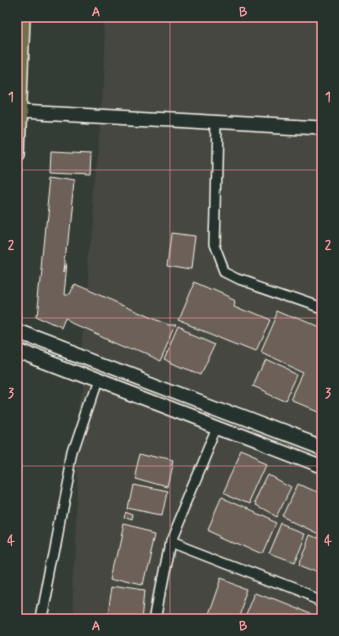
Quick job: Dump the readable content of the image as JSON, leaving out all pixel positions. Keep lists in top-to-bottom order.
{
  "grid": {
    "columns": ["A", "B"],
    "rows": [
      "1",
      "2",
      "3",
      "4"
    ]
  }
}
